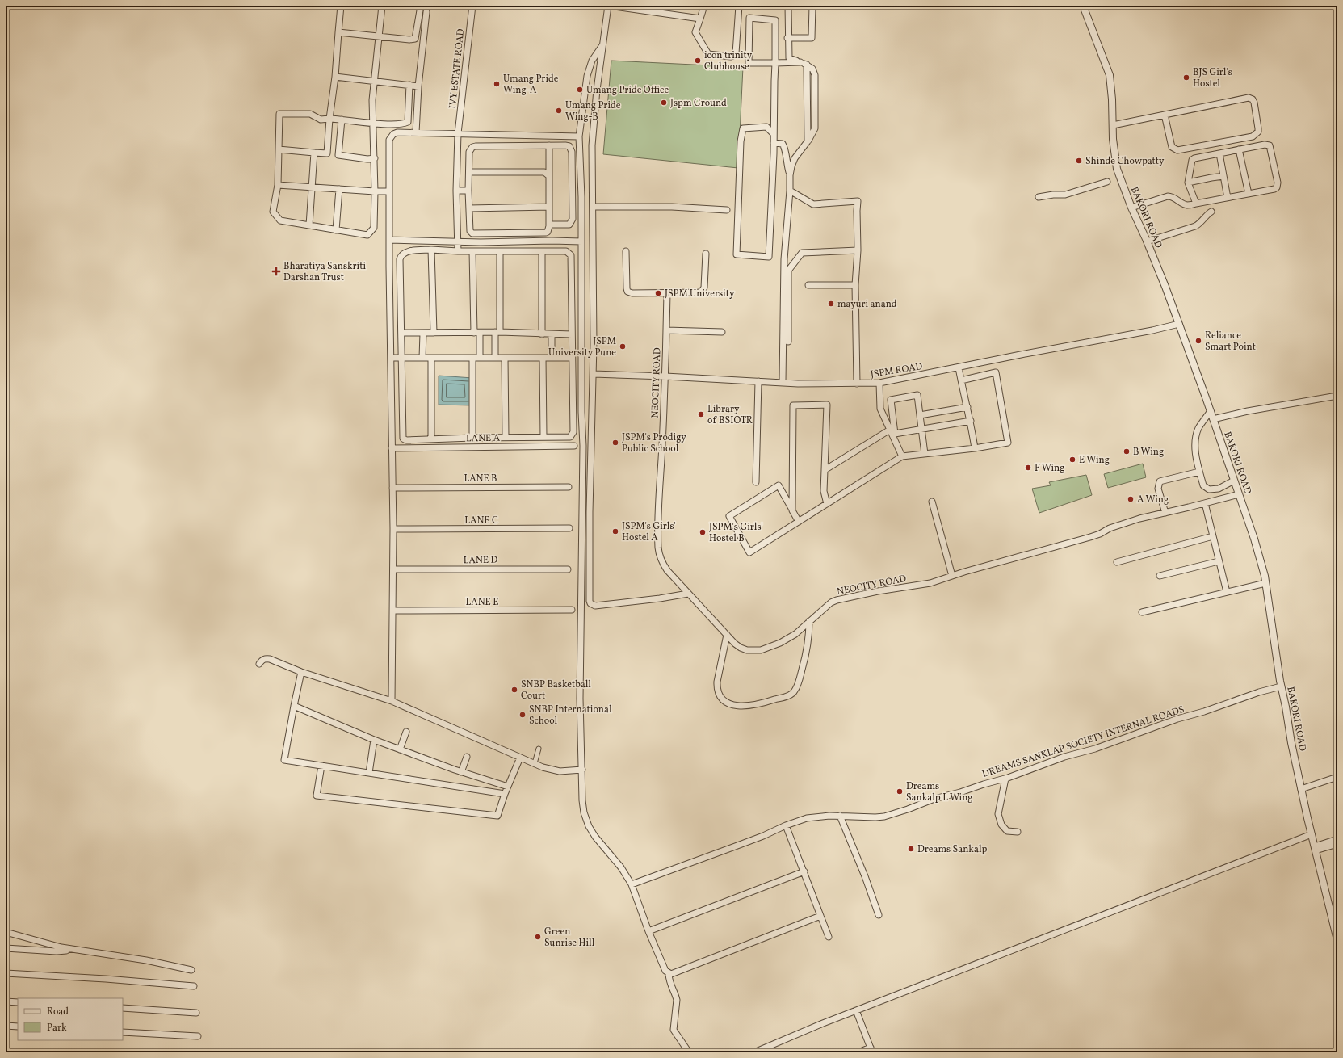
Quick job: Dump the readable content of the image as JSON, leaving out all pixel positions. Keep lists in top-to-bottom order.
{
  "streets": {
    "street": [
      "IVY ESTATE ROAD",
      "BAKORI ROAD",
      "JSPM ROAD",
      "NEOCITY ROAD",
      "LANE A",
      "LANE B",
      "LANE C",
      "LANE D",
      "LANE E",
      "DREAMS SANKLAP SOCIETY INTERNAL ROADS"
    ]
  },
  "crossings": [
    ["BAKORI ROAD", "JSPM ROAD"],
    ["BAKORI ROAD", "NEOCITY ROAD"],
    ["BAKORI ROAD", "DREAMS SANKLAP SOCIETY INTERNAL ROADS"],
    ["JSPM ROAD", "NEOCITY ROAD"]
  ],
  "places": {
    "other": [
      "icon trinity Clubhouse",
      "BJS Girl's Hostel",
      "Umang Pride Wing-A",
      "Umang Pride Office",
      "Jspm Ground",
      "Umang Pride Wing-B",
      "Shinde Chowpatty",
      "JSPM University",
      "mayuri anand",
      "Reliance Smart Point",
      "JSPM University Pune",
      "Library of BSIOTR",
      "JSPM's Prodigy Public School",
      "B Wing",
      "E Wing",
      "F Wing",
      "A Wing",
      "JSPM's Girls' Hostel A",
      "JSPM's Girls' Hostel B",
      "SNBP Basketball Court",
      "SNBP International School",
      "Dreams Sankalp L Wing",
      "Dreams Sankalp",
      "Green Sunrise Hill"
    ],
    "health": ["Bharatiya Sanskriti Darshan Trust"]
  },
  "legend": ["Road", "Park"]
}
